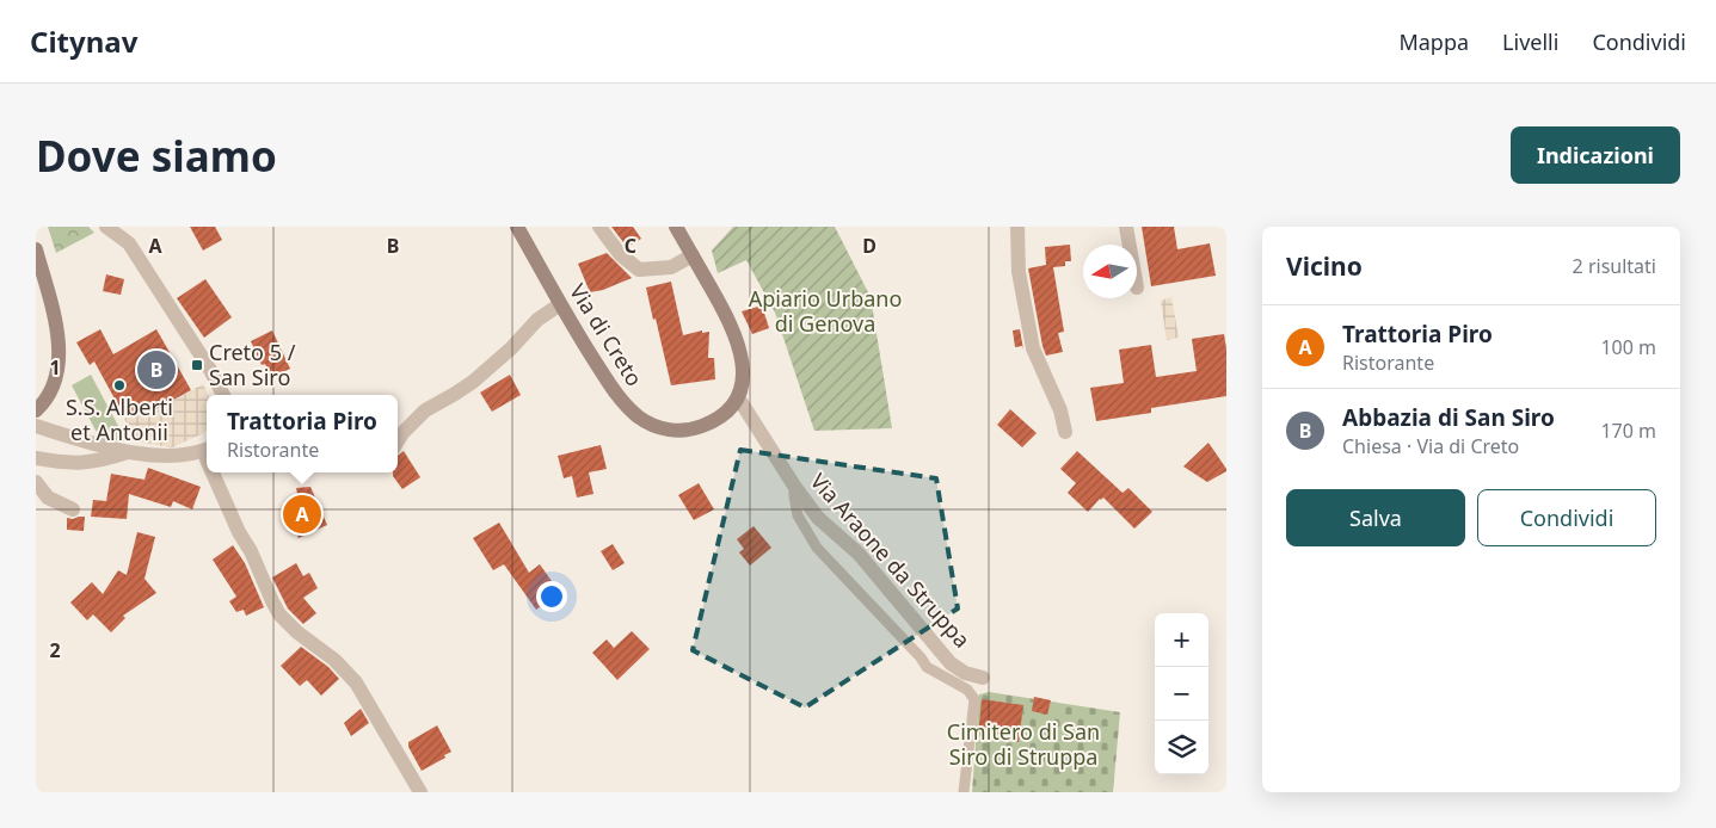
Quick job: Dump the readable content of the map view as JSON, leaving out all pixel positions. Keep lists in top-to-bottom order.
{
  "streets": {
    "main road": ["Via di Creto"],
    "street": ["Via Araone da Struppa"]
  },
  "crossings": [
    ["Via di Creto", "Via Araone da Struppa"]
  ],
  "parks": ["Apiario Urbano di Genova", "Cimitero di San Siro di Struppa"],
  "places": {
    "transit": ["Creto 5 / San Siro"],
    "other": ["S.S. Alberti et Antonii"]
  },
  "north": "left",
  "page": {
    "header": "Citynav",
    "nav": ["Mappa", "Livelli", "Condividi"],
    "buttons": [
      "Indicazioni",
      ["Salva", "Condividi"]
    ],
    "title": "Dove siamo",
    "heading": ["Vicino", "2 risultati"],
    "list": [
      {
        "mark": "A",
        "name": "Trattoria Piro",
        "note": "Ristorante",
        "value": "100 m"
      },
      {
        "mark": "B",
        "name": "Abbazia di San Siro",
        "note": "Chiesa · Via di Creto",
        "value": "170 m"
      }
    ],
    "pins": ["B", "A"],
    "popup": ["Trattoria Piro", "Ristorante"],
    "map_buttons": ["+", "−"]
  },
  "grid": {
    "columns": [
      "A",
      "B",
      "C",
      "D"
    ],
    "rows": ["1", "2"]
  }
}
